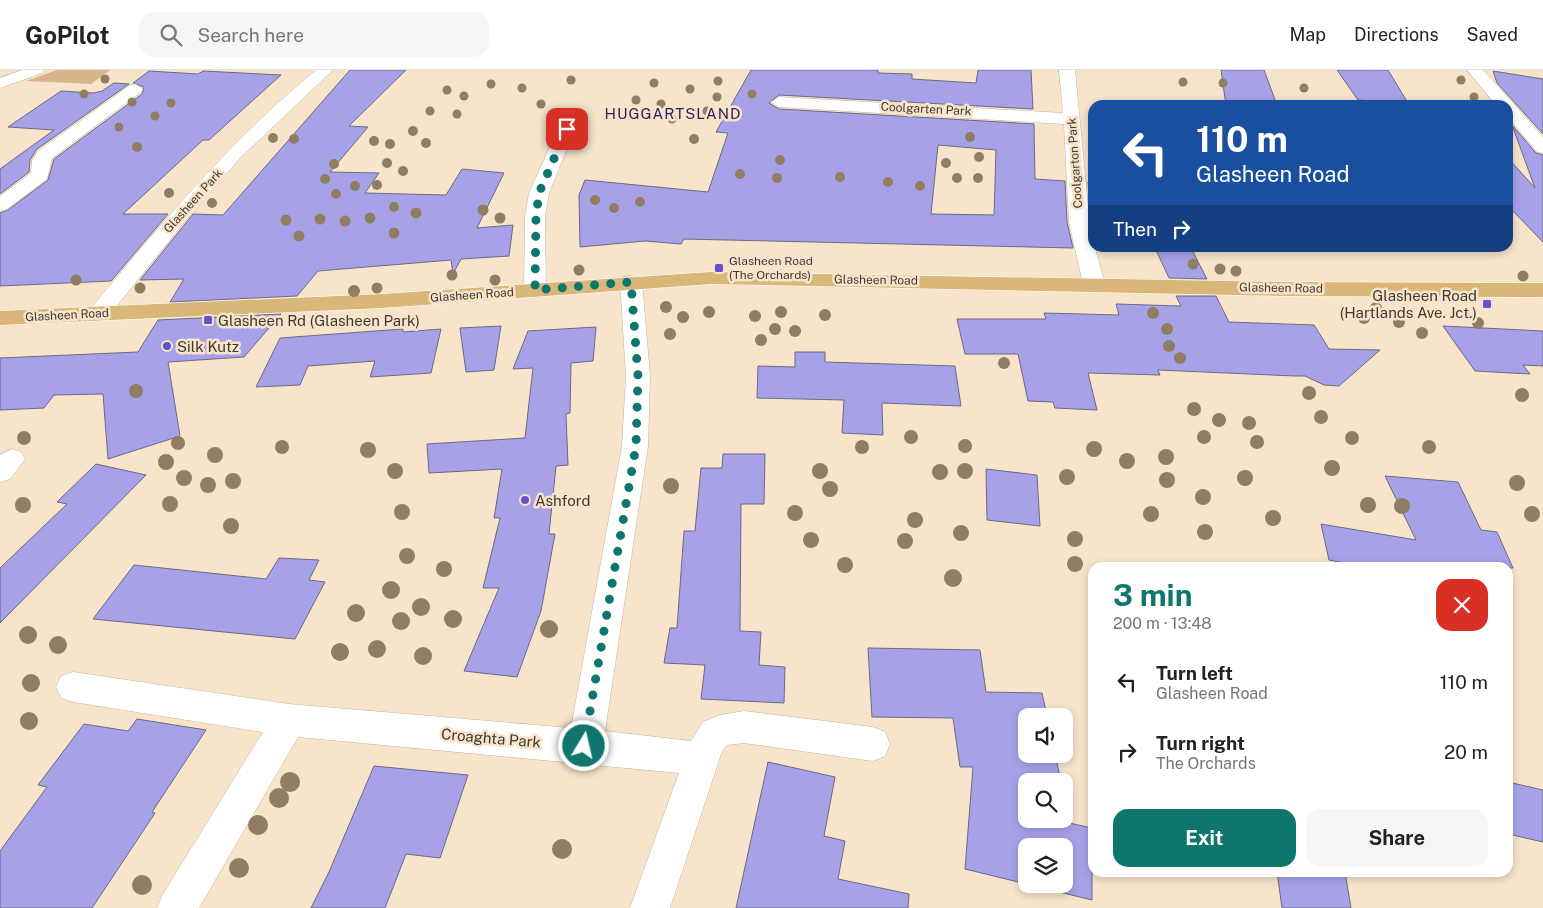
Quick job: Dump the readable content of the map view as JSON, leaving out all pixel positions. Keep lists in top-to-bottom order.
{
  "streets": {
    "main road": ["Glasheen Road"],
    "street": [
      "Coolgarten Park",
      "Coolgarton Park",
      "Glasheen Park",
      "Croaghta Park"
    ]
  },
  "crossings": [
    ["Coolgarten Park", "Coolgarton Park"],
    ["Coolgarton Park", "Glasheen Road"],
    ["Glasheen Park", "Glasheen Road"]
  ],
  "districts": ["HUGGARTSLAND"],
  "places": {
    "transit": ["Glasheen Road (The Orchards)", "Glasheen Road (Hartlands Ave. Jct.)", "Glasheen Rd (Glasheen Park)"],
    "other": ["Silk Kutz", "Ashford"]
  },
  "page": {
    "header": "GoPilot",
    "search": "Search here",
    "nav": ["Map", "Directions", "Saved"],
    "turn": ["110 m", "Glasheen Road"],
    "then": "Then",
    "heading": ["3 min", "200 m · 13:48"],
    "list": [
      {
        "name": "Turn left",
        "note": "Glasheen Road",
        "value": "110 m"
      },
      {
        "name": "Turn right",
        "note": "The Orchards",
        "value": "20 m"
      }
    ],
    "buttons": ["Exit", "Share"]
  }
}
